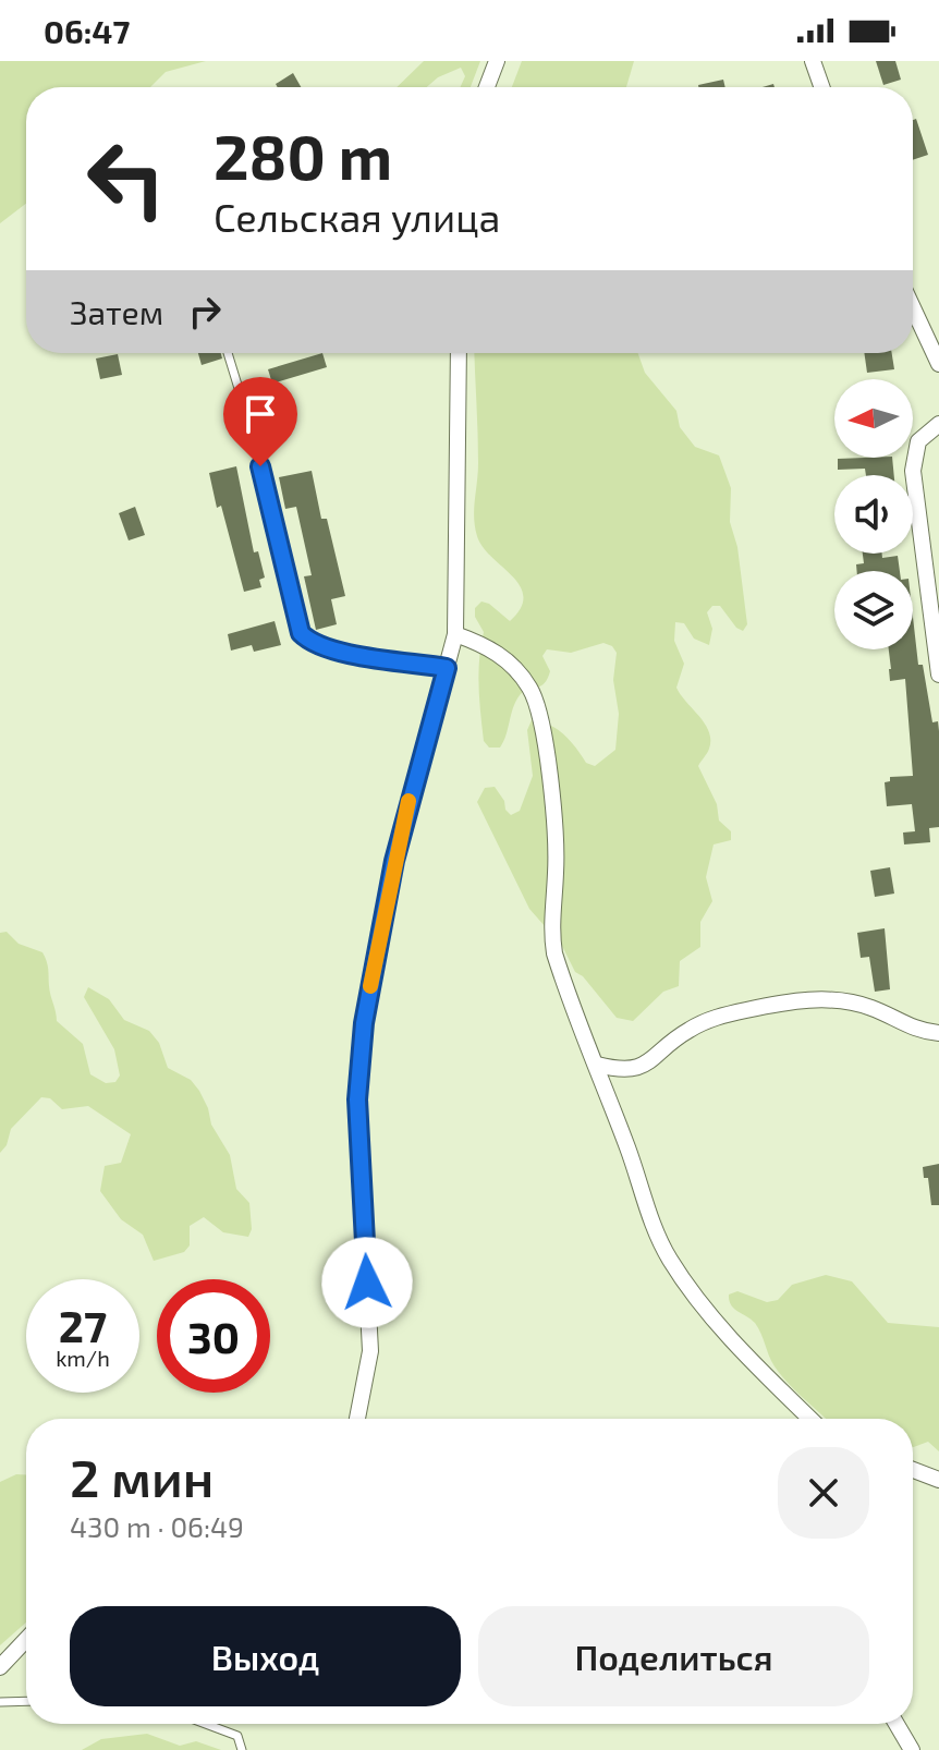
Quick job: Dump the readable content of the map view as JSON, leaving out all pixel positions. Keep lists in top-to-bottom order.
{
  "north": "left",
  "page": {
    "status": "06:47",
    "turn": ["280 m", "Сельская улица"],
    "then": "Затем",
    "speed": "27 km/h",
    "limit": "30",
    "heading": ["2 мин", "430 m · 06:49"],
    "buttons": ["Выход", "Поделиться"]
  }
}
